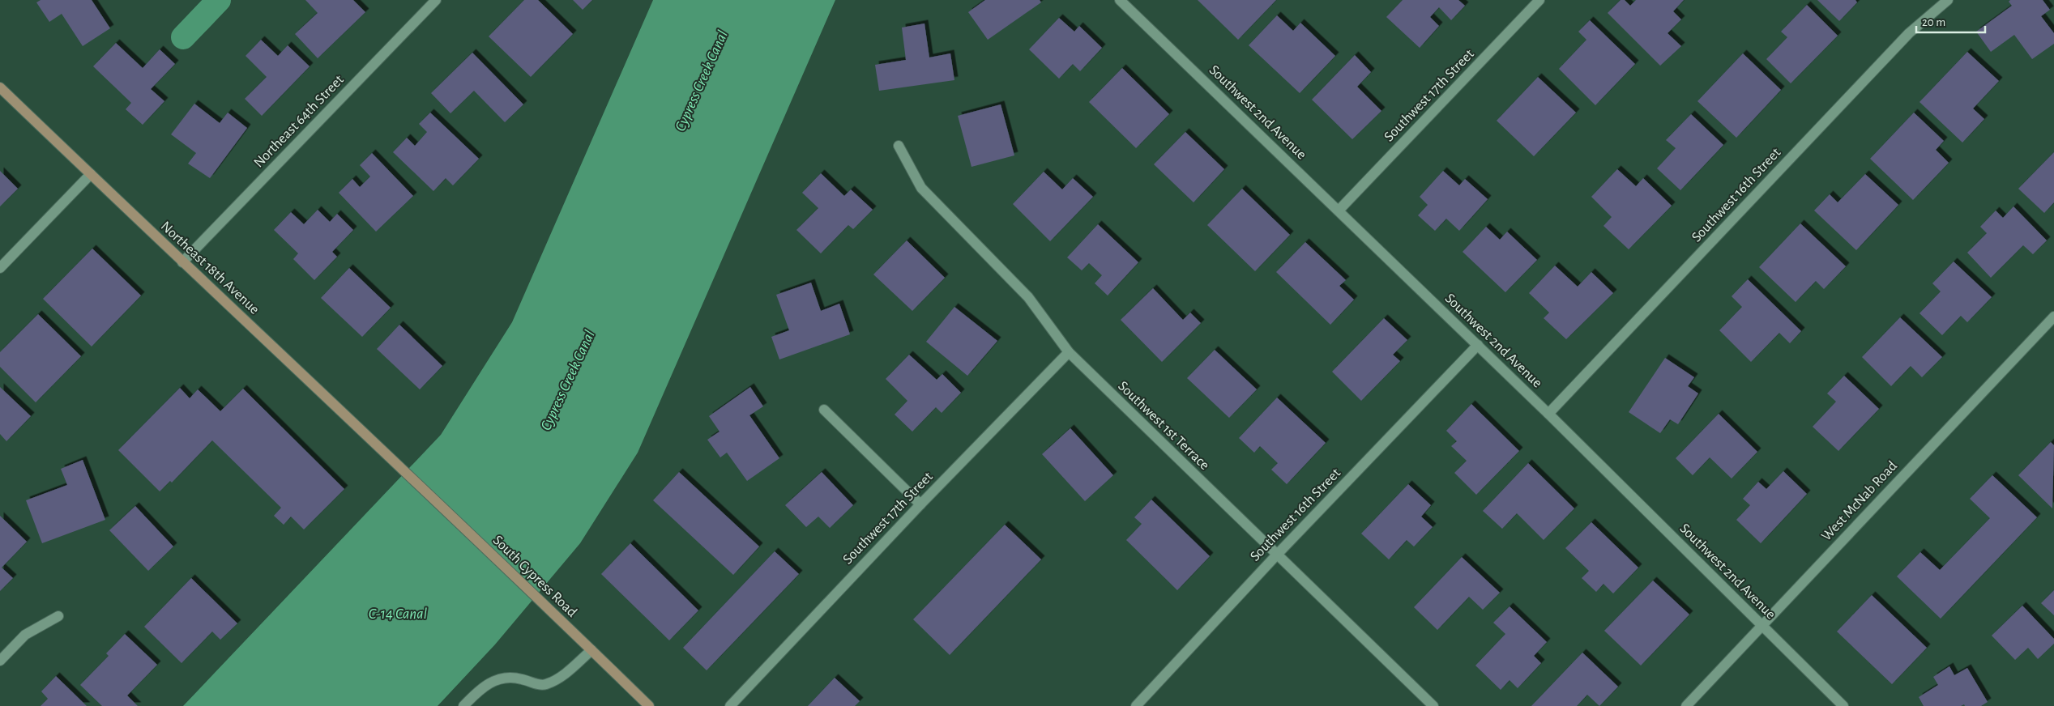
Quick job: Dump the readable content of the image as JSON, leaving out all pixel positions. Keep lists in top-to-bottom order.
{
  "streets": {
    "street": [
      "Southwest 17th Street",
      "Southwest 2nd Avenue",
      "Northeast 64th Street",
      "Southwest 16th Street",
      "Northeast 18th Avenue",
      "Southwest 1st Terrace",
      "West McNab Road",
      "South Cypress Road"
    ]
  },
  "crossings": [
    ["Southwest 17th Street", "Southwest 2nd Avenue"],
    ["Southwest 17th Street", "Southwest 1st Terrace"],
    ["Southwest 2nd Avenue", "Southwest 16th Street"],
    ["Southwest 2nd Avenue", "West McNab Road"],
    ["Northeast 64th Street", "Northeast 18th Avenue"],
    ["Southwest 16th Street", "Southwest 1st Terrace"],
    ["Northeast 18th Avenue", "South Cypress Road"]
  ],
  "water": ["Cypress Creek Canal", "C-14 Canal"],
  "scale_bar": "20 m"
}
